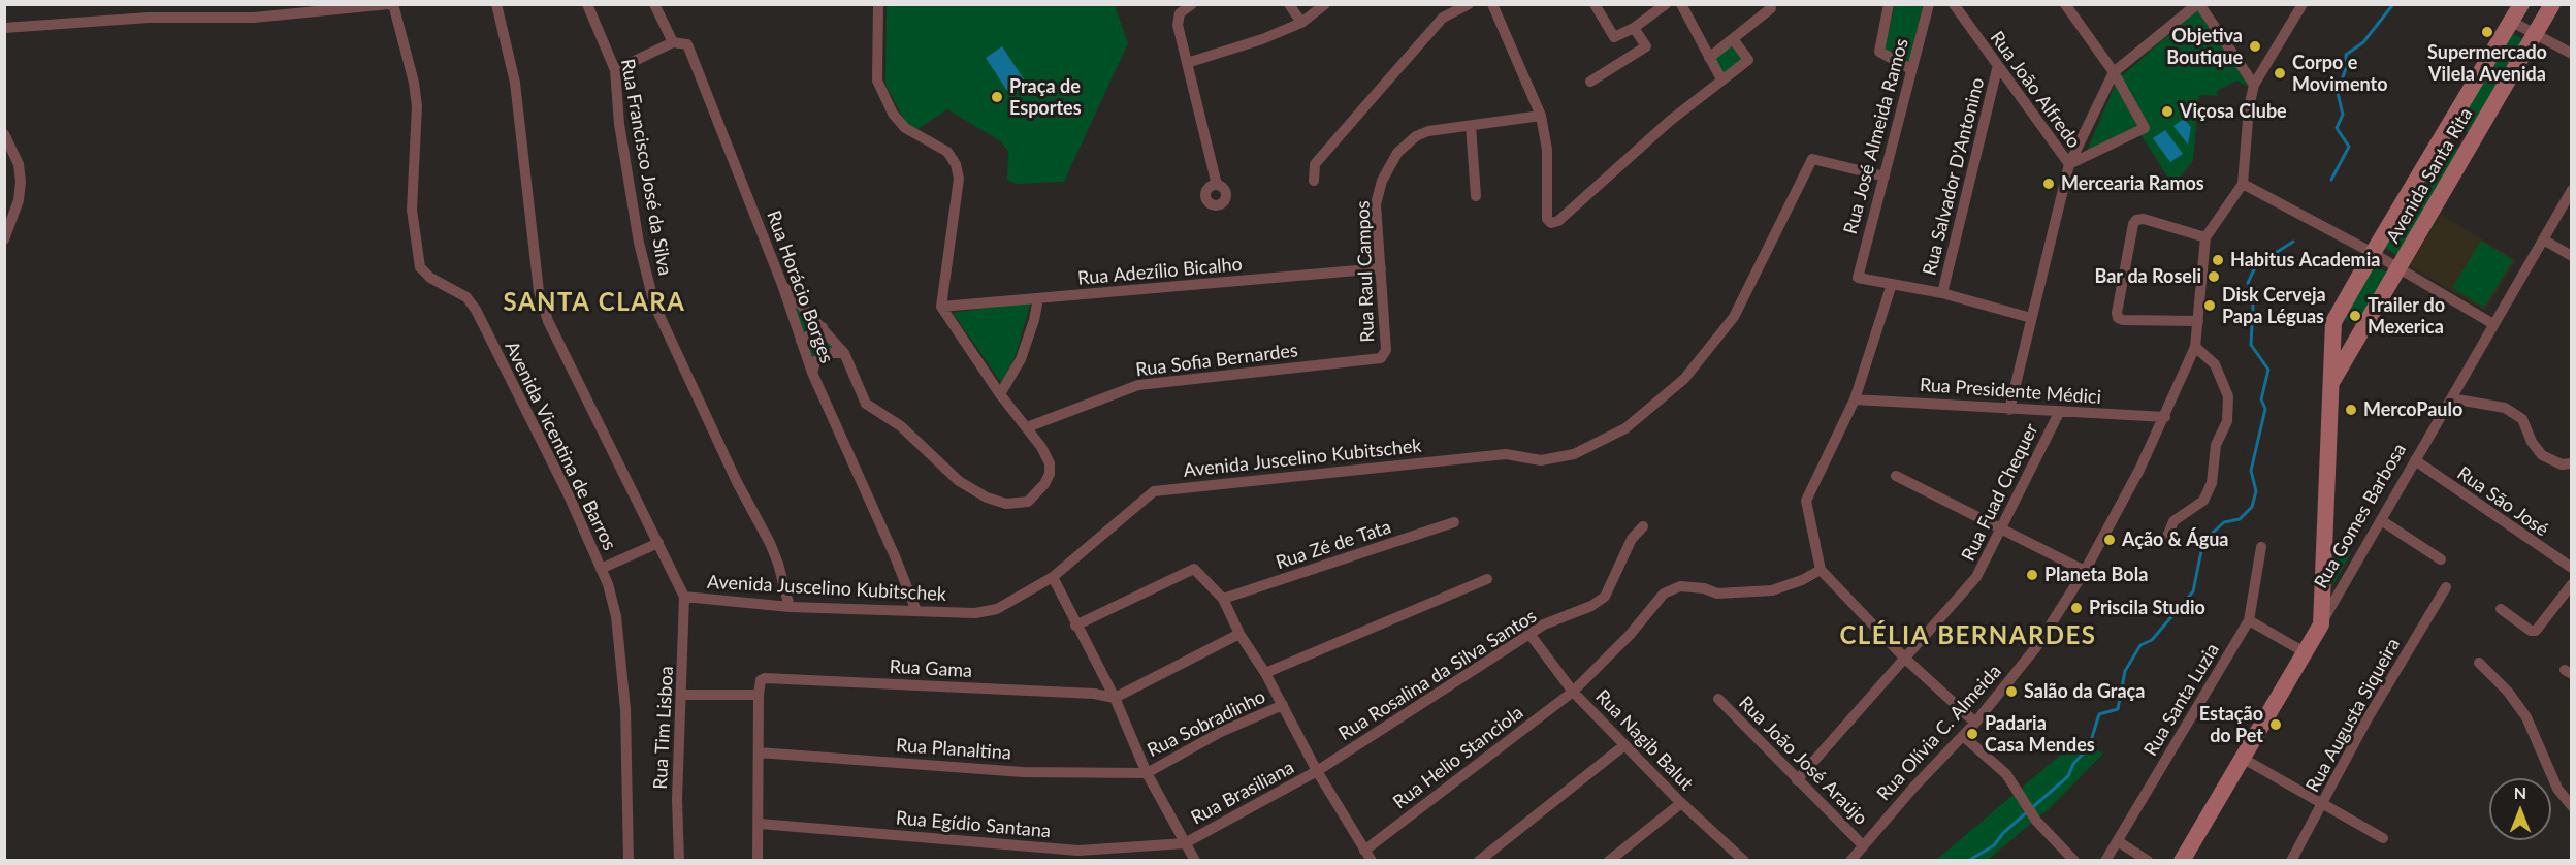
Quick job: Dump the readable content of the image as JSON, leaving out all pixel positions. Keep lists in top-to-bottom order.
{
  "streets": {
    "street": [
      "Rua João Alfredo",
      "Rua José Almeida Ramos",
      "Rua Francisco José da Silva",
      "Avenida Santa Rita",
      "Rua Salvador D'Antonino",
      "Rua Adezílio Bicalho",
      "Rua Raul Campos",
      "Rua Horácio Borges",
      "Rua Sofia Bernardes",
      "Rua Presidente Médici",
      "Avenida Vicentina de Barros",
      "Avenida Juscelino Kubitschek",
      "Rua Fuad Chequer",
      "Rua São José",
      "Rua Gomes Barbosa",
      "Rua Zé de Tata",
      "Rua Gama",
      "Rua Rosalina da Silva Santos",
      "Rua Santa Luzia",
      "Rua Augusta Siqueira",
      "Rua Sobradinho",
      "Rua Tim Lisboa",
      "Rua Olívia C. Almeida",
      "Rua Nagib Balut",
      "Rua Planaltina",
      "Rua Helio Stanciola",
      "Rua João José Araújo",
      "Rua Brasiliana",
      "Rua Egídio Santana"
    ]
  },
  "crossings": [
    ["Rua João Alfredo", "Rua Salvador D'Antonino"],
    ["Rua José Almeida Ramos", "Avenida Juscelino Kubitschek"],
    ["Rua Francisco José da Silva", "Avenida Juscelino Kubitschek"],
    ["Rua Adezílio Bicalho", "Rua Raul Campos"],
    ["Rua Raul Campos", "Rua Sofia Bernardes"],
    ["Rua Horácio Borges", "Avenida Juscelino Kubitschek"],
    ["Rua Presidente Médici", "Rua Fuad Chequer"],
    ["Rua Presidente Médici", "Rua Olívia C. Almeida"],
    ["Avenida Juscelino Kubitschek", "Rua Tim Lisboa"],
    ["Rua Fuad Chequer", "Rua João José Araújo"],
    ["Rua São José", "Rua Gomes Barbosa"],
    ["Rua Rosalina da Silva Santos", "Rua Nagib Balut"],
    ["Rua Rosalina da Silva Santos", "Rua Brasiliana"],
    ["Rua Sobradinho", "Rua Planaltina"],
    ["Rua Olívia C. Almeida", "Rua João José Araújo"],
    ["Rua Nagib Balut", "Rua Helio Stanciola"],
    ["Rua Brasiliana", "Rua Egídio Santana"]
  ],
  "districts": ["SANTA CLARA", "CLÉLIA BERNARDES"],
  "places": [
    "Supermercado Vilela Avenida",
    "Objetiva Boutique",
    "Corpo e Movimento",
    "Praça de Esportes",
    "Viçosa Clube",
    "Mercearia Ramos",
    "Habitus Academia",
    "Bar da Roseli",
    "Disk Cerveja Papa Léguas",
    "Trailer do Mexerica",
    "MercoPaulo",
    "Ação & Água",
    "Planeta Bola",
    "Priscila Studio",
    "Salão da Graça",
    "Estação do Pet",
    "Padaria Casa Mendes"
  ],
  "north": "top"
}
